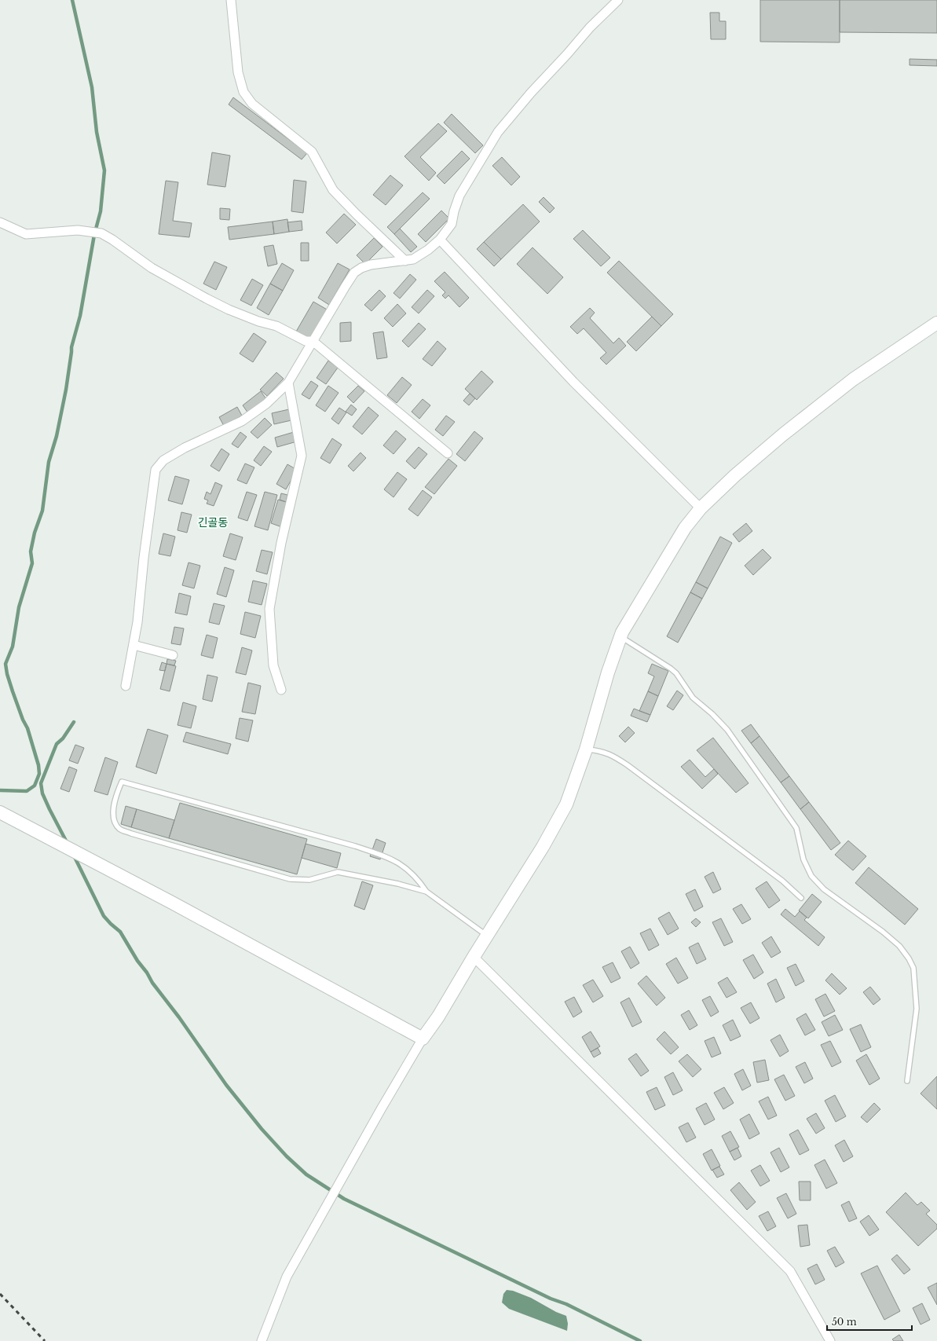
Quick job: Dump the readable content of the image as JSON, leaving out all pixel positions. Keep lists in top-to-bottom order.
{
  "districts": ["긴골동"],
  "scale_bar": "50 m"
}
